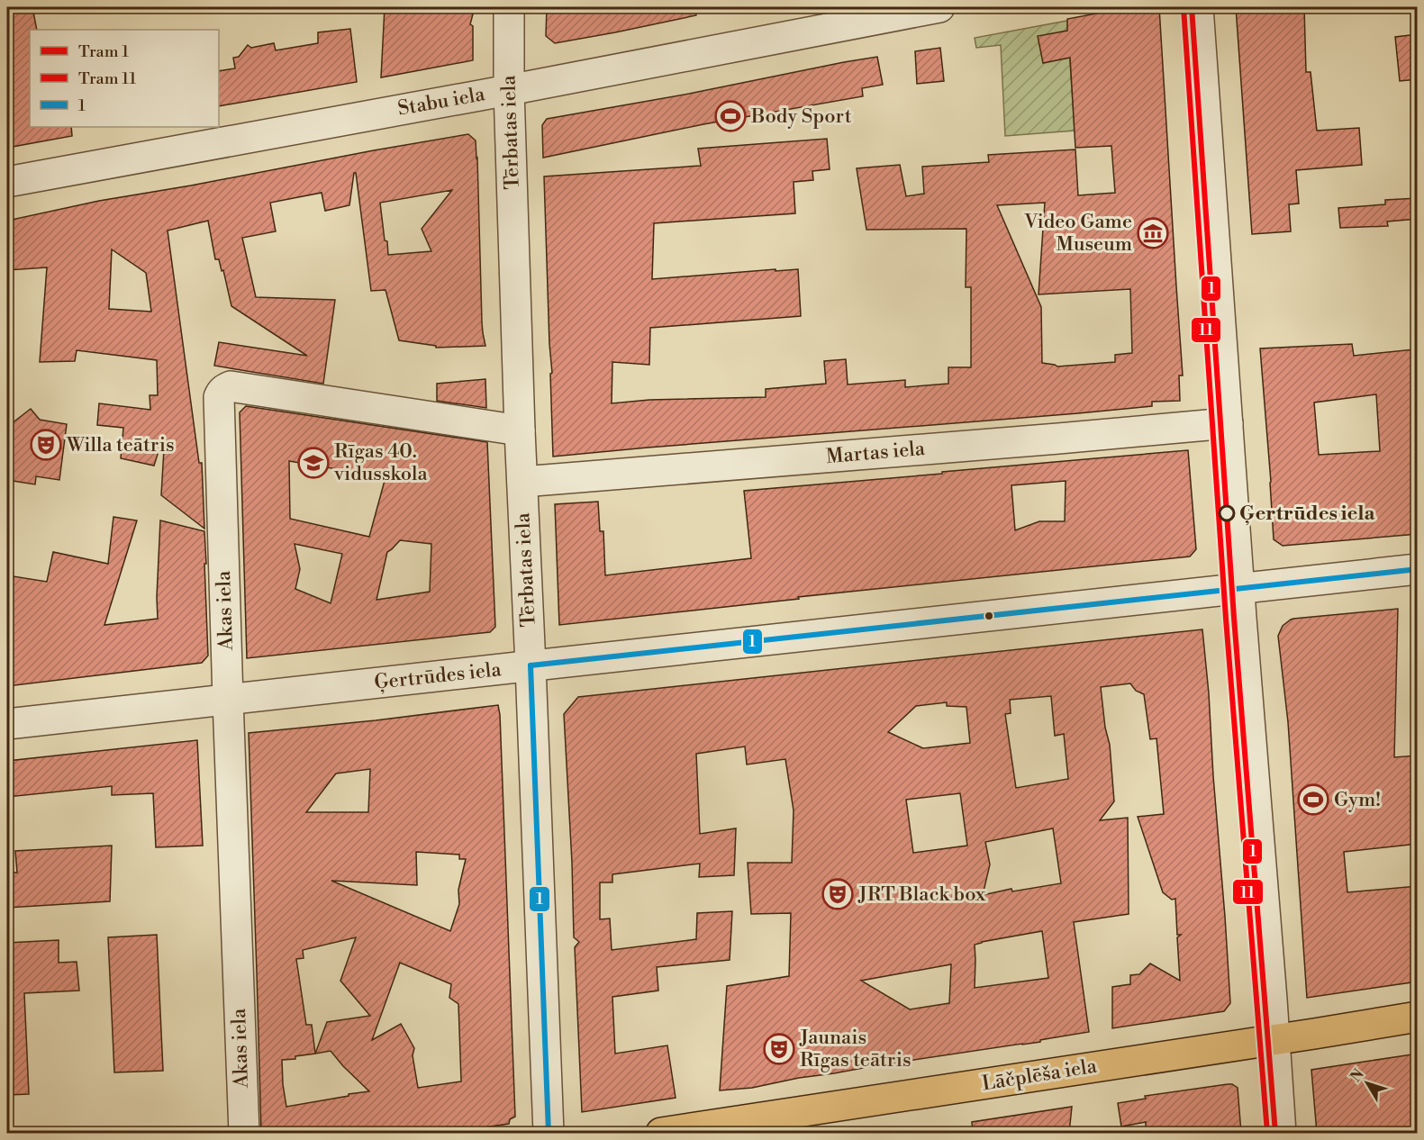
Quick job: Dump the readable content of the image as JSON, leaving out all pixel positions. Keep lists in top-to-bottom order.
{
  "streets": {
    "main road": ["Lāčplēša iela"],
    "street": [
      "Stabu iela",
      "Tērbatas iela",
      "Martas iela",
      "Akas iela",
      "Ģertrūdes iela"
    ]
  },
  "crossings": [
    ["Stabu iela", "Tērbatas iela"],
    ["Tērbatas iela", "Martas iela"],
    ["Tērbatas iela", "Akas iela"],
    ["Tērbatas iela", "Ģertrūdes iela"],
    ["Akas iela", "Ģertrūdes iela"]
  ],
  "places": {
    "sports": ["Body Sport", "Gym!"],
    "museum": ["Video Game Museum"],
    "theatre": ["Willa teātris", "JRT Black box", "Jaunais Rīgas teātris"],
    "school or university": ["Rīgas 40. vidusskola"],
    "other": ["Ģertrūdes iela"]
  },
  "lines": ["tram line 1", "tram line 11", "transit line 1"],
  "legend": ["Tram 1", "Tram 11", "1"],
  "north": "top left"
}
